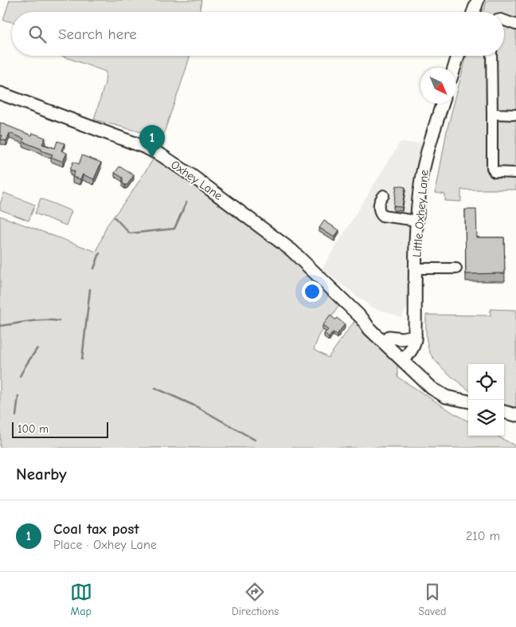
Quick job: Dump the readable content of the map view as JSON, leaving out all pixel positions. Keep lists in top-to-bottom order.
{
  "streets": {
    "main road": ["Oxhey Lane", "Little Oxhey Lane"]
  },
  "crossings": [
    ["Oxhey Lane", "Little Oxhey Lane"]
  ],
  "scale_bar": "100 m",
  "north": "bottom right",
  "page": {
    "search": "Search here",
    "pins": "1",
    "scale": "100 m",
    "heading": "Nearby",
    "list": [
      {
        "mark": "1",
        "name": "Coal tax post",
        "note": "Place · Oxhey Lane",
        "value": "210 m"
      }
    ],
    "nav": ["Map", "Directions", "Saved"]
  }
}
